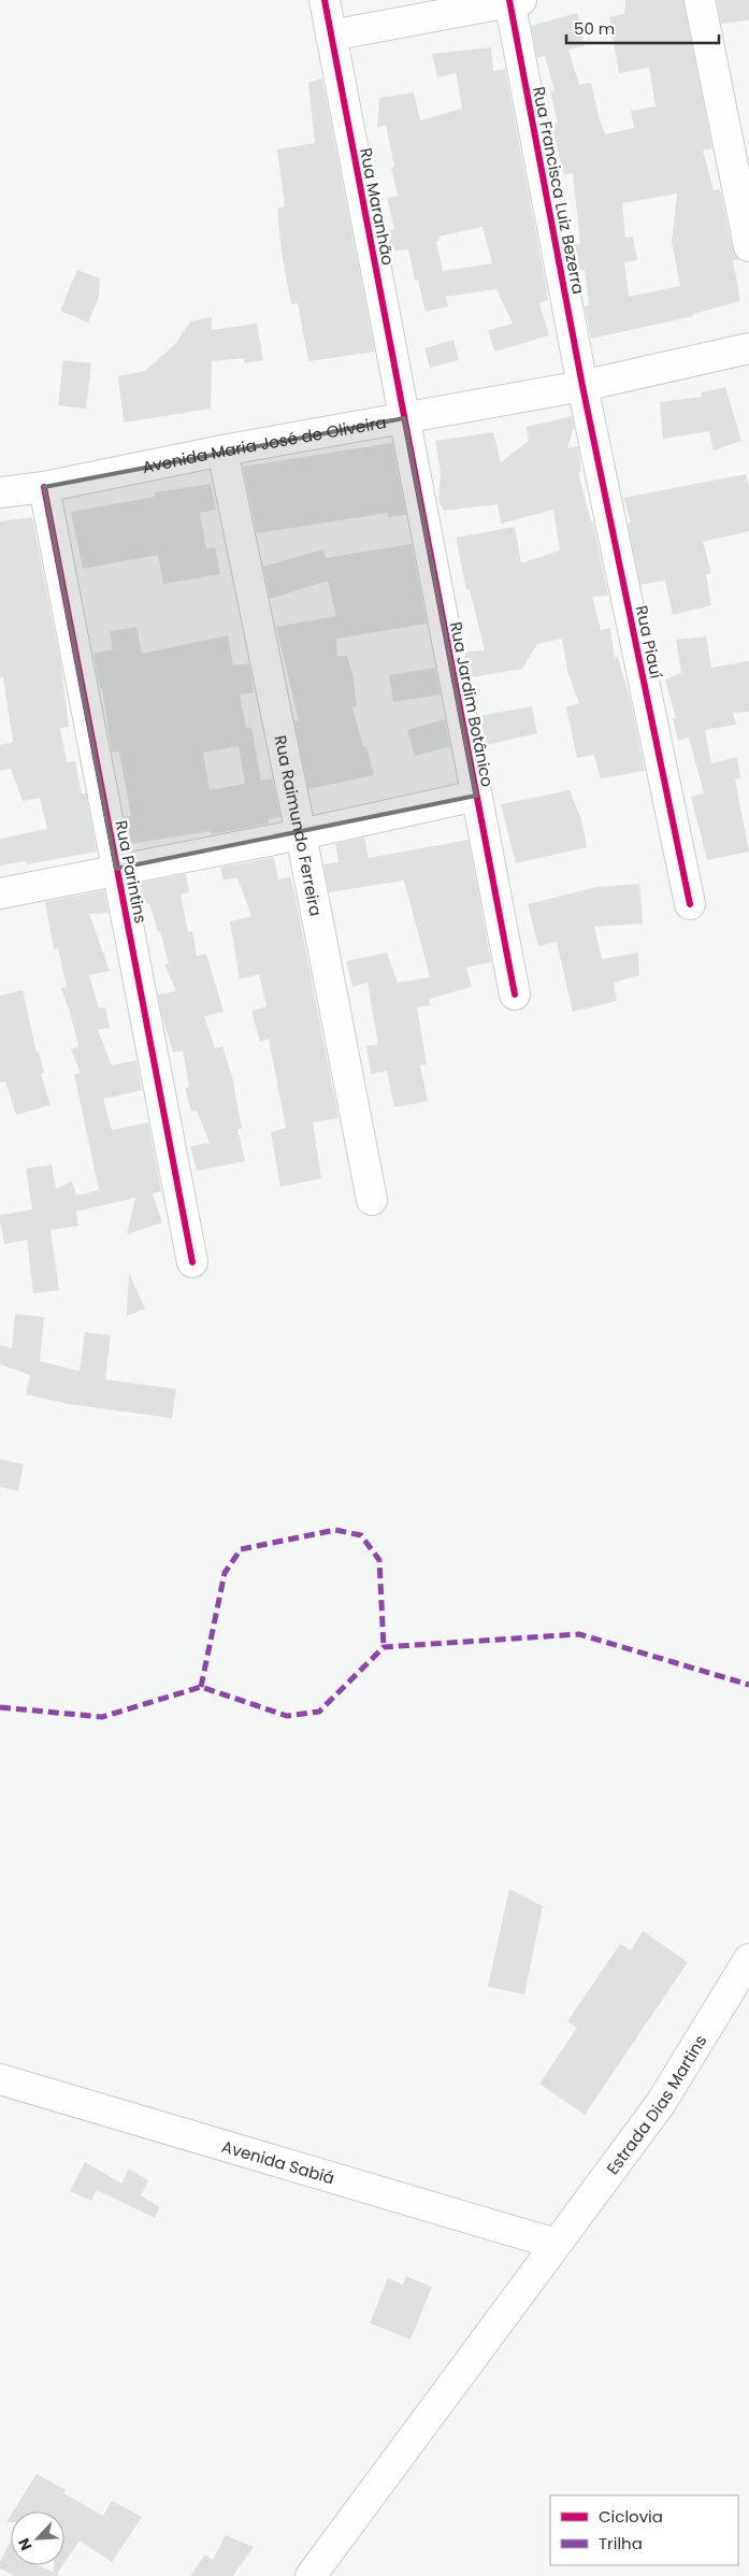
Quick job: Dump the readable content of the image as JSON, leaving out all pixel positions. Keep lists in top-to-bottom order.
{
  "streets": {
    "street": [
      "Rua Francisca Luiz Bezerra",
      "Rua Maranhão",
      "Avenida Maria José de Oliveira",
      "Rua Piauí",
      "Rua Jardim Botânico",
      "Rua Raimundo Ferreira",
      "Rua Parintins",
      "Estrada Dias Martins",
      "Avenida Sabiá"
    ]
  },
  "crossings": [
    ["Rua Francisca Luiz Bezerra", "Avenida Maria José de Oliveira"],
    ["Rua Francisca Luiz Bezerra", "Rua Piauí"],
    ["Rua Maranhão", "Avenida Maria José de Oliveira"],
    ["Rua Maranhão", "Rua Jardim Botânico"],
    ["Avenida Maria José de Oliveira", "Rua Piauí"],
    ["Avenida Maria José de Oliveira", "Rua Jardim Botânico"],
    ["Avenida Maria José de Oliveira", "Rua Raimundo Ferreira"],
    ["Avenida Maria José de Oliveira", "Rua Parintins"],
    ["Estrada Dias Martins", "Avenida Sabiá"]
  ],
  "legend": ["Ciclovia", "Trilha"],
  "scale_bar": "50 m",
  "north": "bottom left"
}
